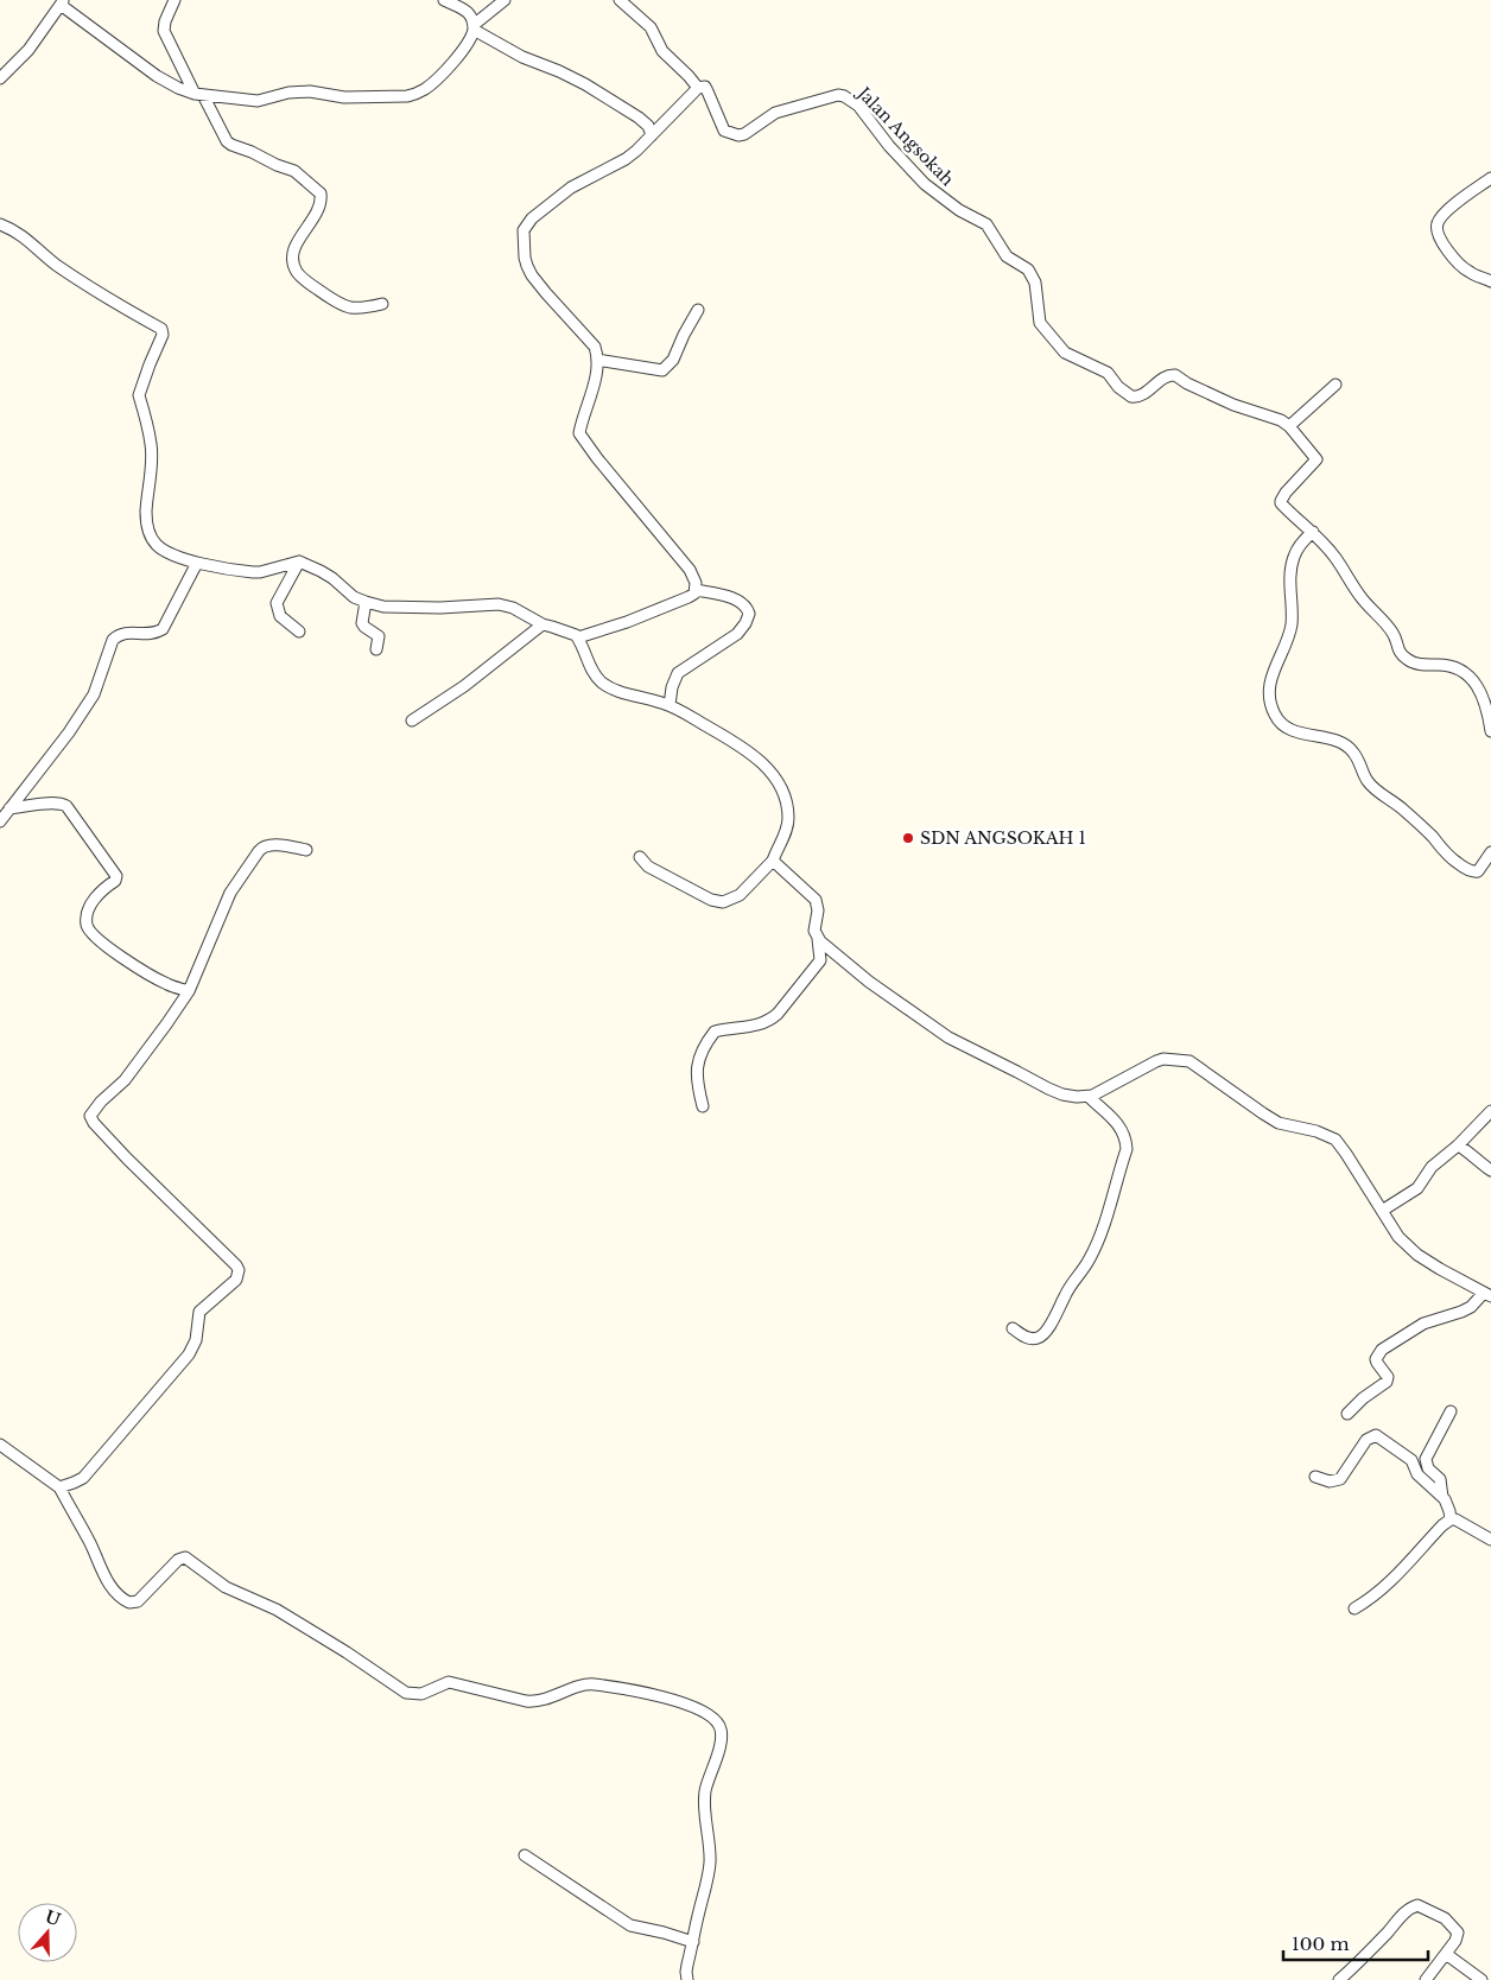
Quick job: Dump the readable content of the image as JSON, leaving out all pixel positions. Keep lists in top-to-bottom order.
{
  "streets": {
    "street": ["Jalan Angsokah"]
  },
  "places": ["SDN ANGSOKAH 1"],
  "scale_bar": "100 m",
  "north": "top"
}
